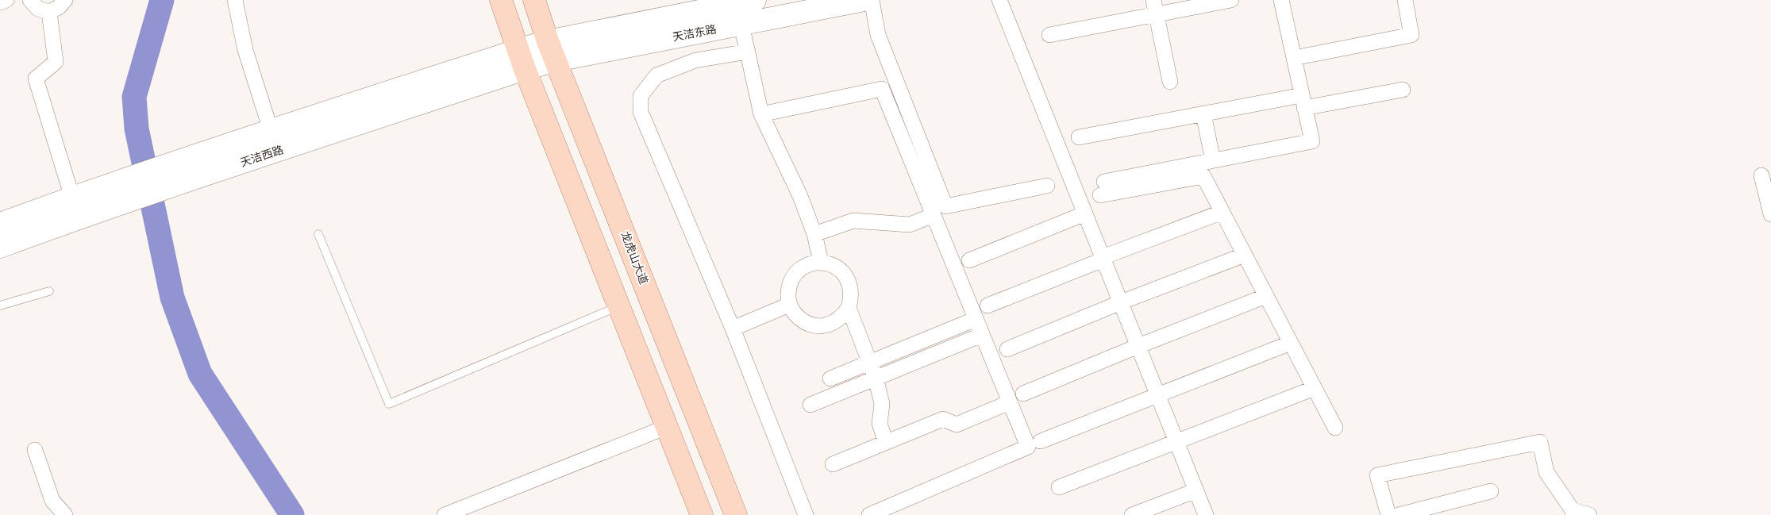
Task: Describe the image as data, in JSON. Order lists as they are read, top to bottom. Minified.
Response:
{"streets":{"main road":["天洁东路","天洁西路","龙虎山大道"]},"crossings":[["天洁东路","天洁西路"],["天洁东路","龙虎山大道"]]}
